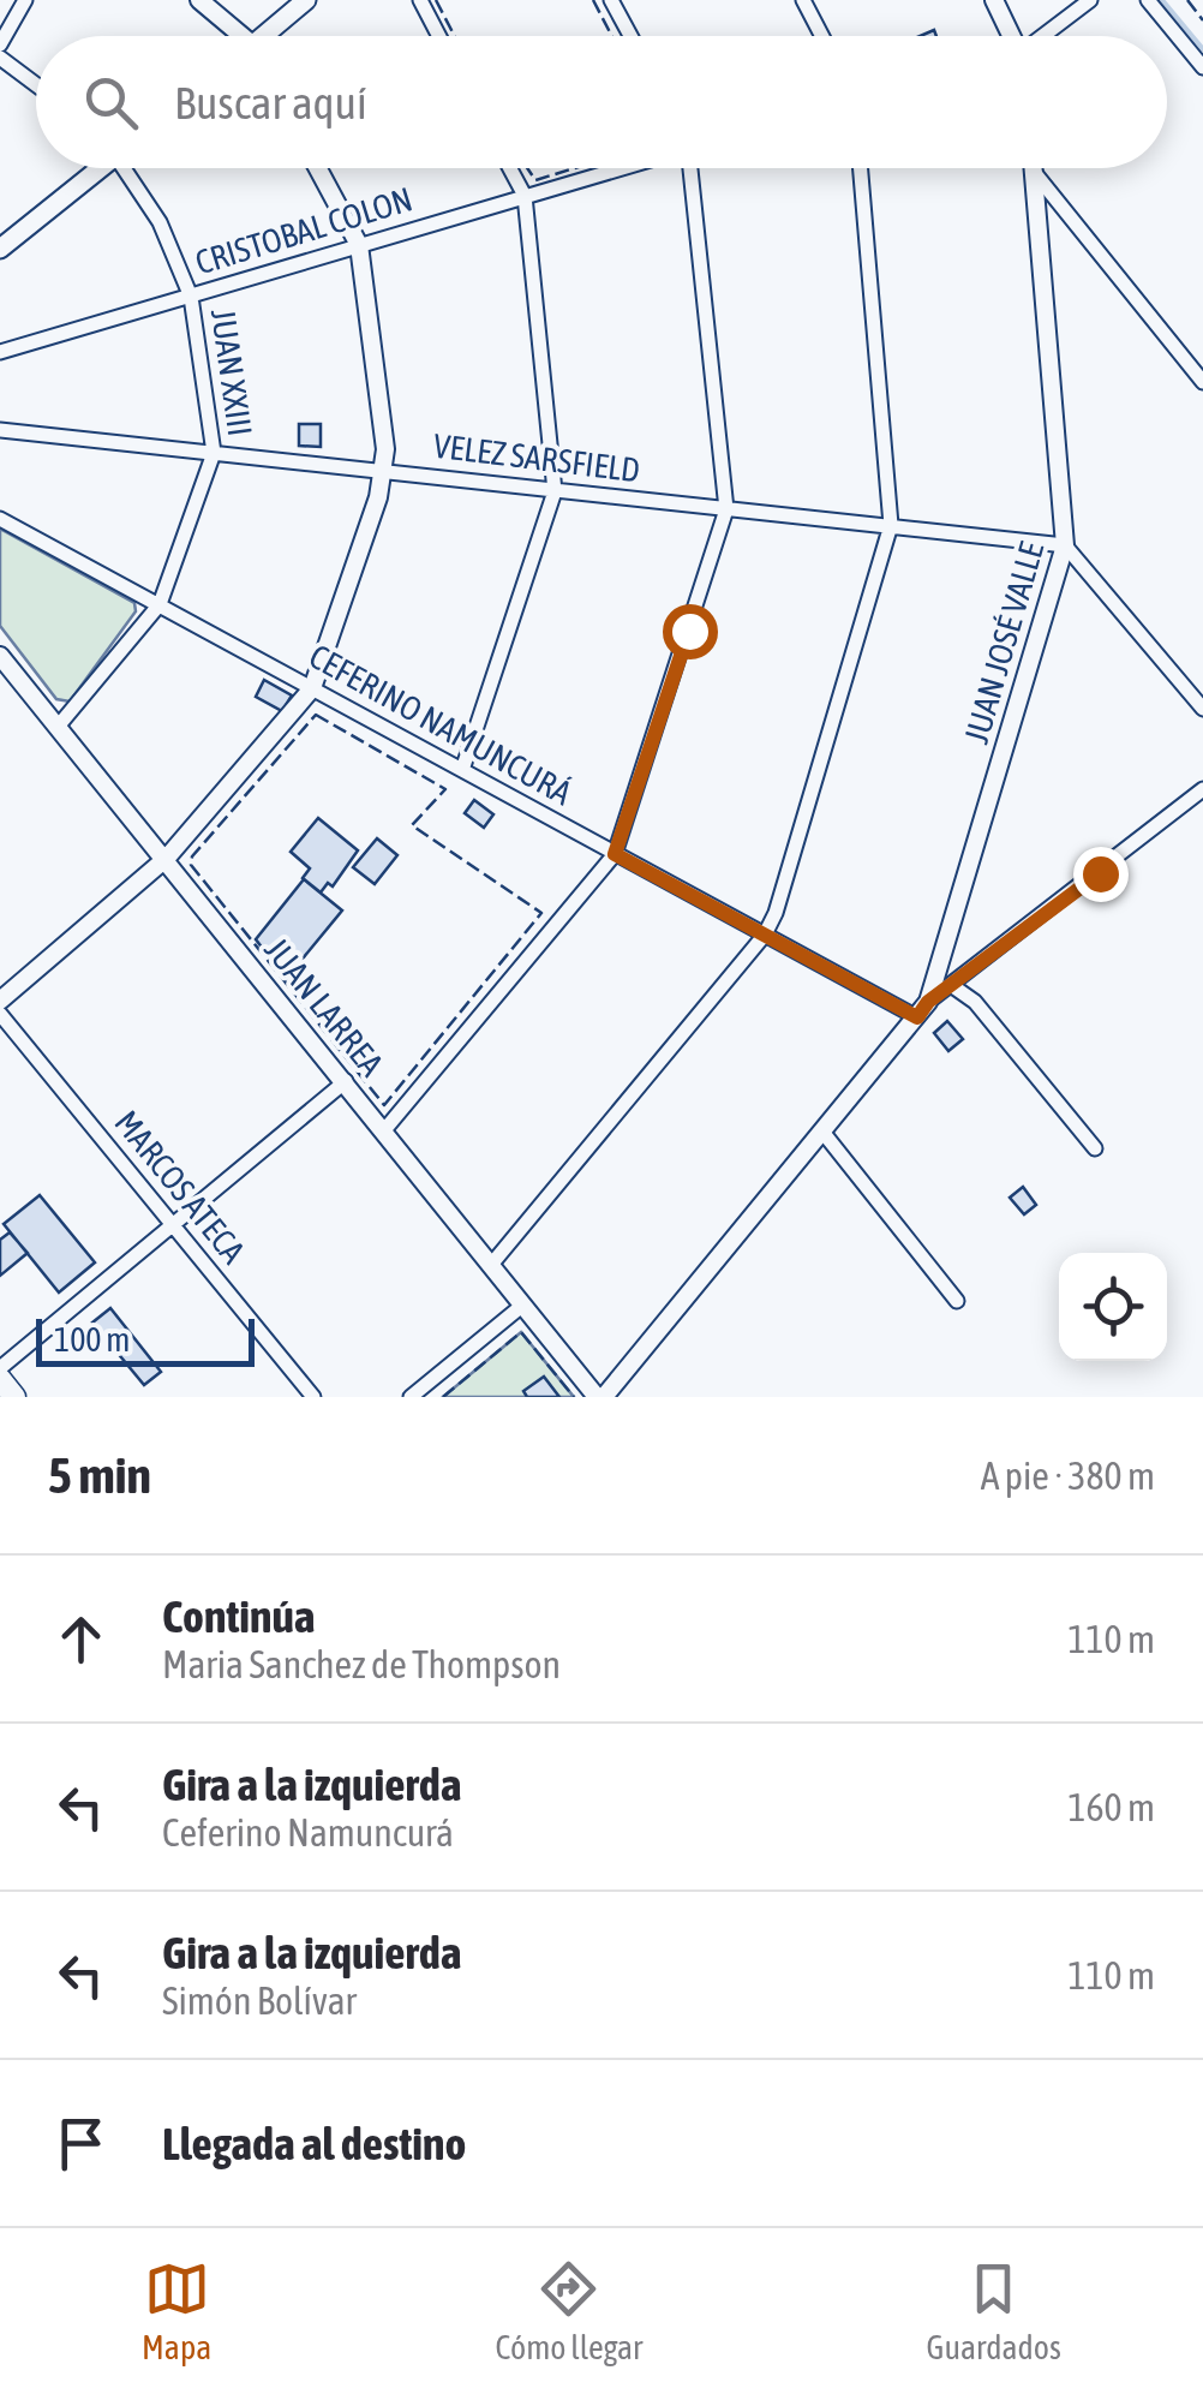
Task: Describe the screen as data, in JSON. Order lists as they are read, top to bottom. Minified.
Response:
{"streets":{"street":["CRISTOBAL COLON","JUAN XXIII","VELEZ SARSFIELD","JUAN JOSÉ VALLE","CEFERINO NAMUNCURÁ","JUAN LARREA","MARCOS ATECA"]},"crossings":[["CRISTOBAL COLON","JUAN XXIII"],["JUAN XXIII","VELEZ SARSFIELD"],["JUAN XXIII","CEFERINO NAMUNCURÁ"],["JUAN XXIII","JUAN LARREA"],["VELEZ SARSFIELD","JUAN JOSÉ VALLE"],["JUAN JOSÉ VALLE","CEFERINO NAMUNCURÁ"],["JUAN JOSÉ VALLE","JUAN LARREA"]],"scale_bar":"100 m","page":{"search":"Buscar aquí","scale":"100 m","heading":["5 min","A pie · 380 m"],"list":[["Continúa","Maria Sanchez de Thompson","110 m"],["Gira a la izquierda","Ceferino Namuncurá","160 m"],["Gira a la izquierda","Simón Bolívar","110 m"],"Llegada al destino"],"nav":["Mapa","Cómo llegar","Guardados"]}}
